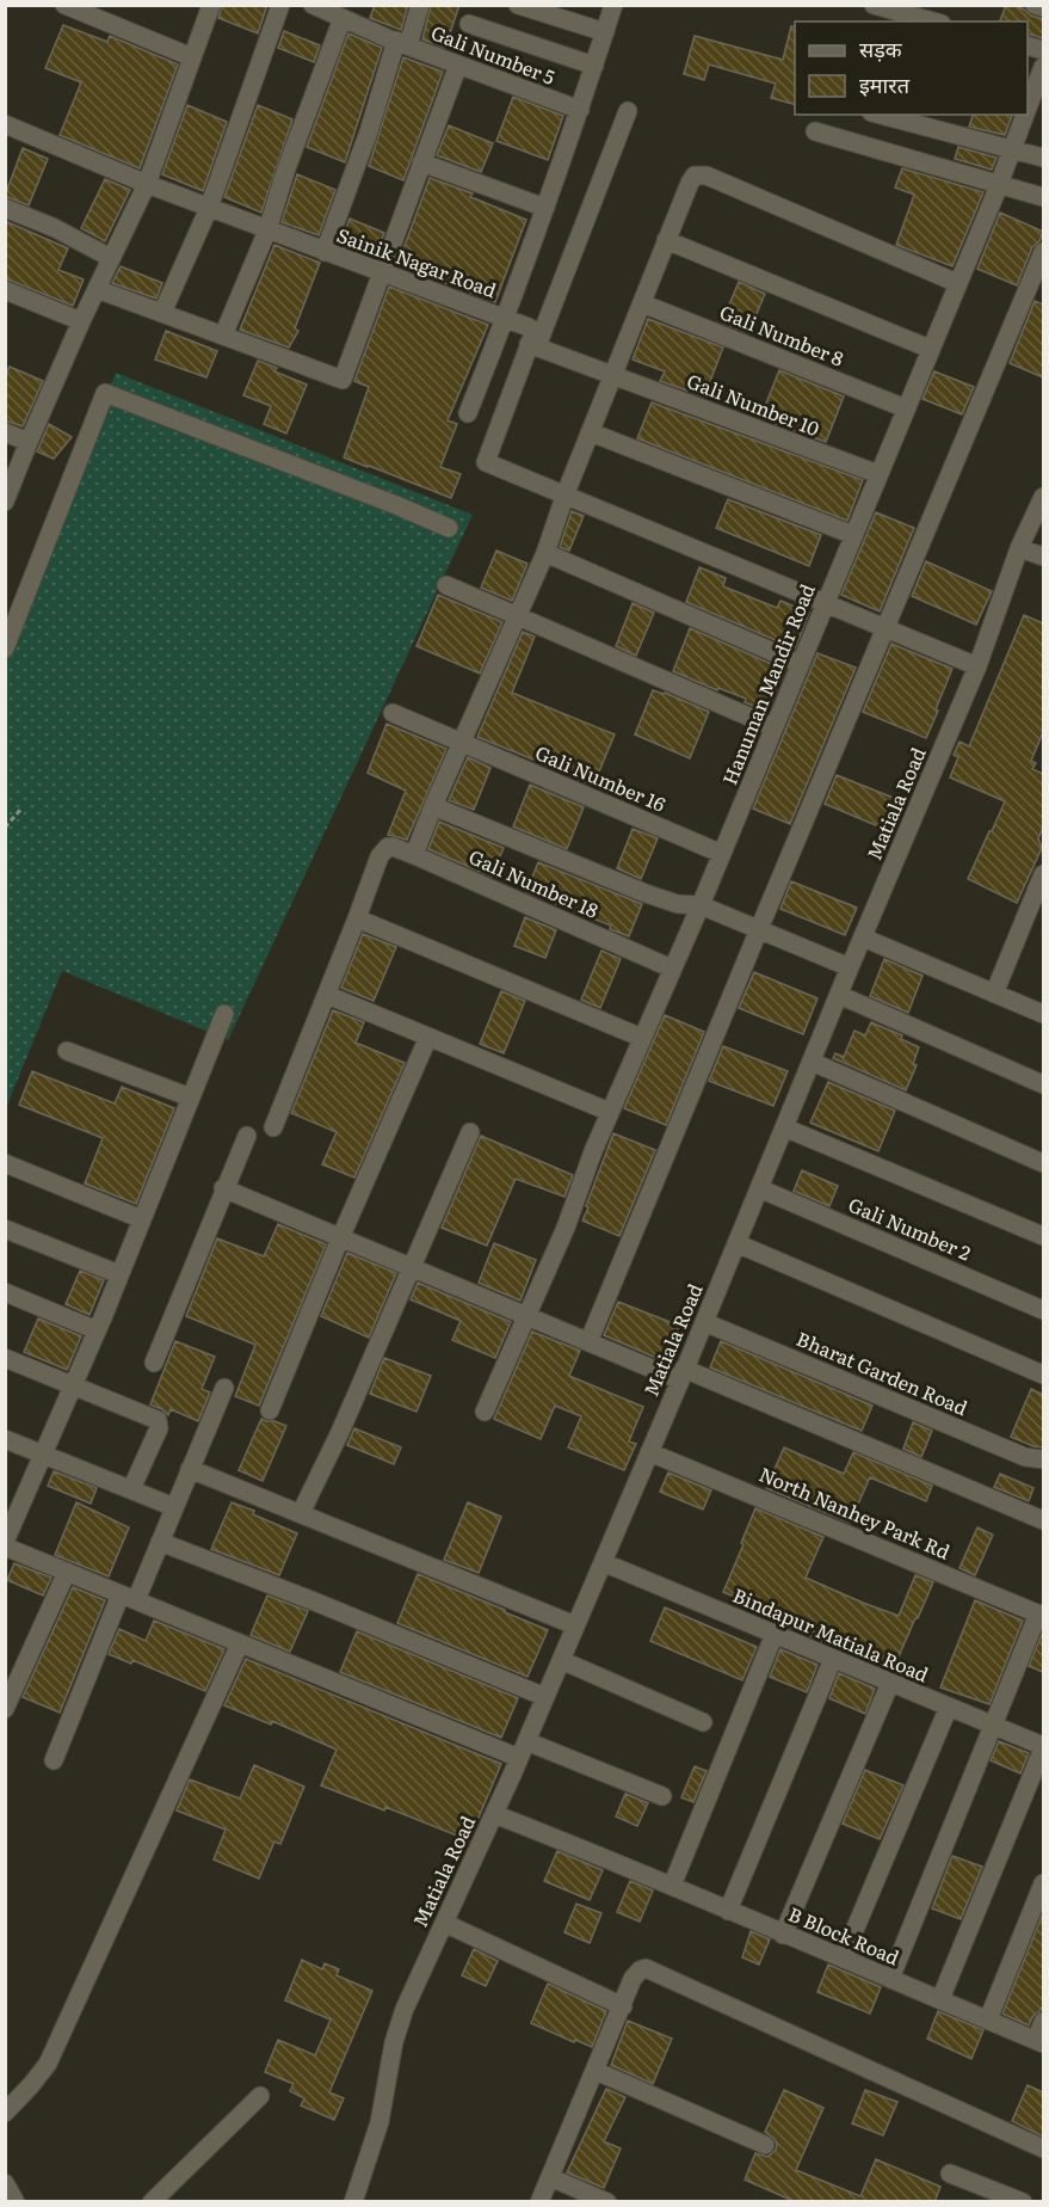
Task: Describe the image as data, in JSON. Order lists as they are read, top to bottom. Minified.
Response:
{"streets":{"street":["Gali Number 5","Sainik Nagar Road","Gali Number 8","Gali Number 10","Hanuman Mandir Road","Gali Number 16","Matiala Road","Gali Number 18","Gali Number 2","Bharat Garden Road","North Nanhey Park Rd","Bindapur Matiala Road","B Block Road"]},"crossings":[["Gali Number 5","Sainik Nagar Road"],["Gali Number 8","Hanuman Mandir Road"],["Gali Number 10","Hanuman Mandir Road"],["Hanuman Mandir Road","Gali Number 16"],["Hanuman Mandir Road","Gali Number 18"],["Matiala Road","Gali Number 2"],["Matiala Road","Bharat Garden Road"],["Matiala Road","North Nanhey Park Rd"],["Matiala Road","Bindapur Matiala Road"],["Matiala Road","B Block Road"]],"legend":["सड़क","इमारत"]}
